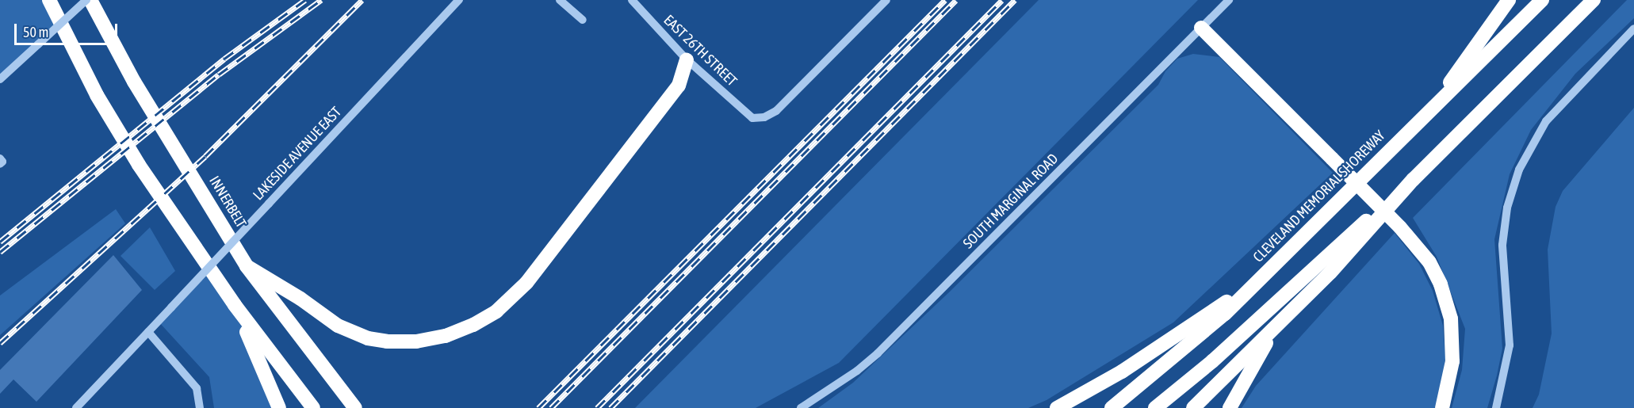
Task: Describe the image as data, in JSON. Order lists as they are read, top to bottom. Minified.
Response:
{"streets":{"highway":["CLEVELAND MEMORIAL SHOREWAY","INNERBELT"],"street":["EAST 26TH STREET","LAKESIDE AVENUE EAST","SOUTH MARGINAL ROAD"]},"scale_bar":"50 m"}
